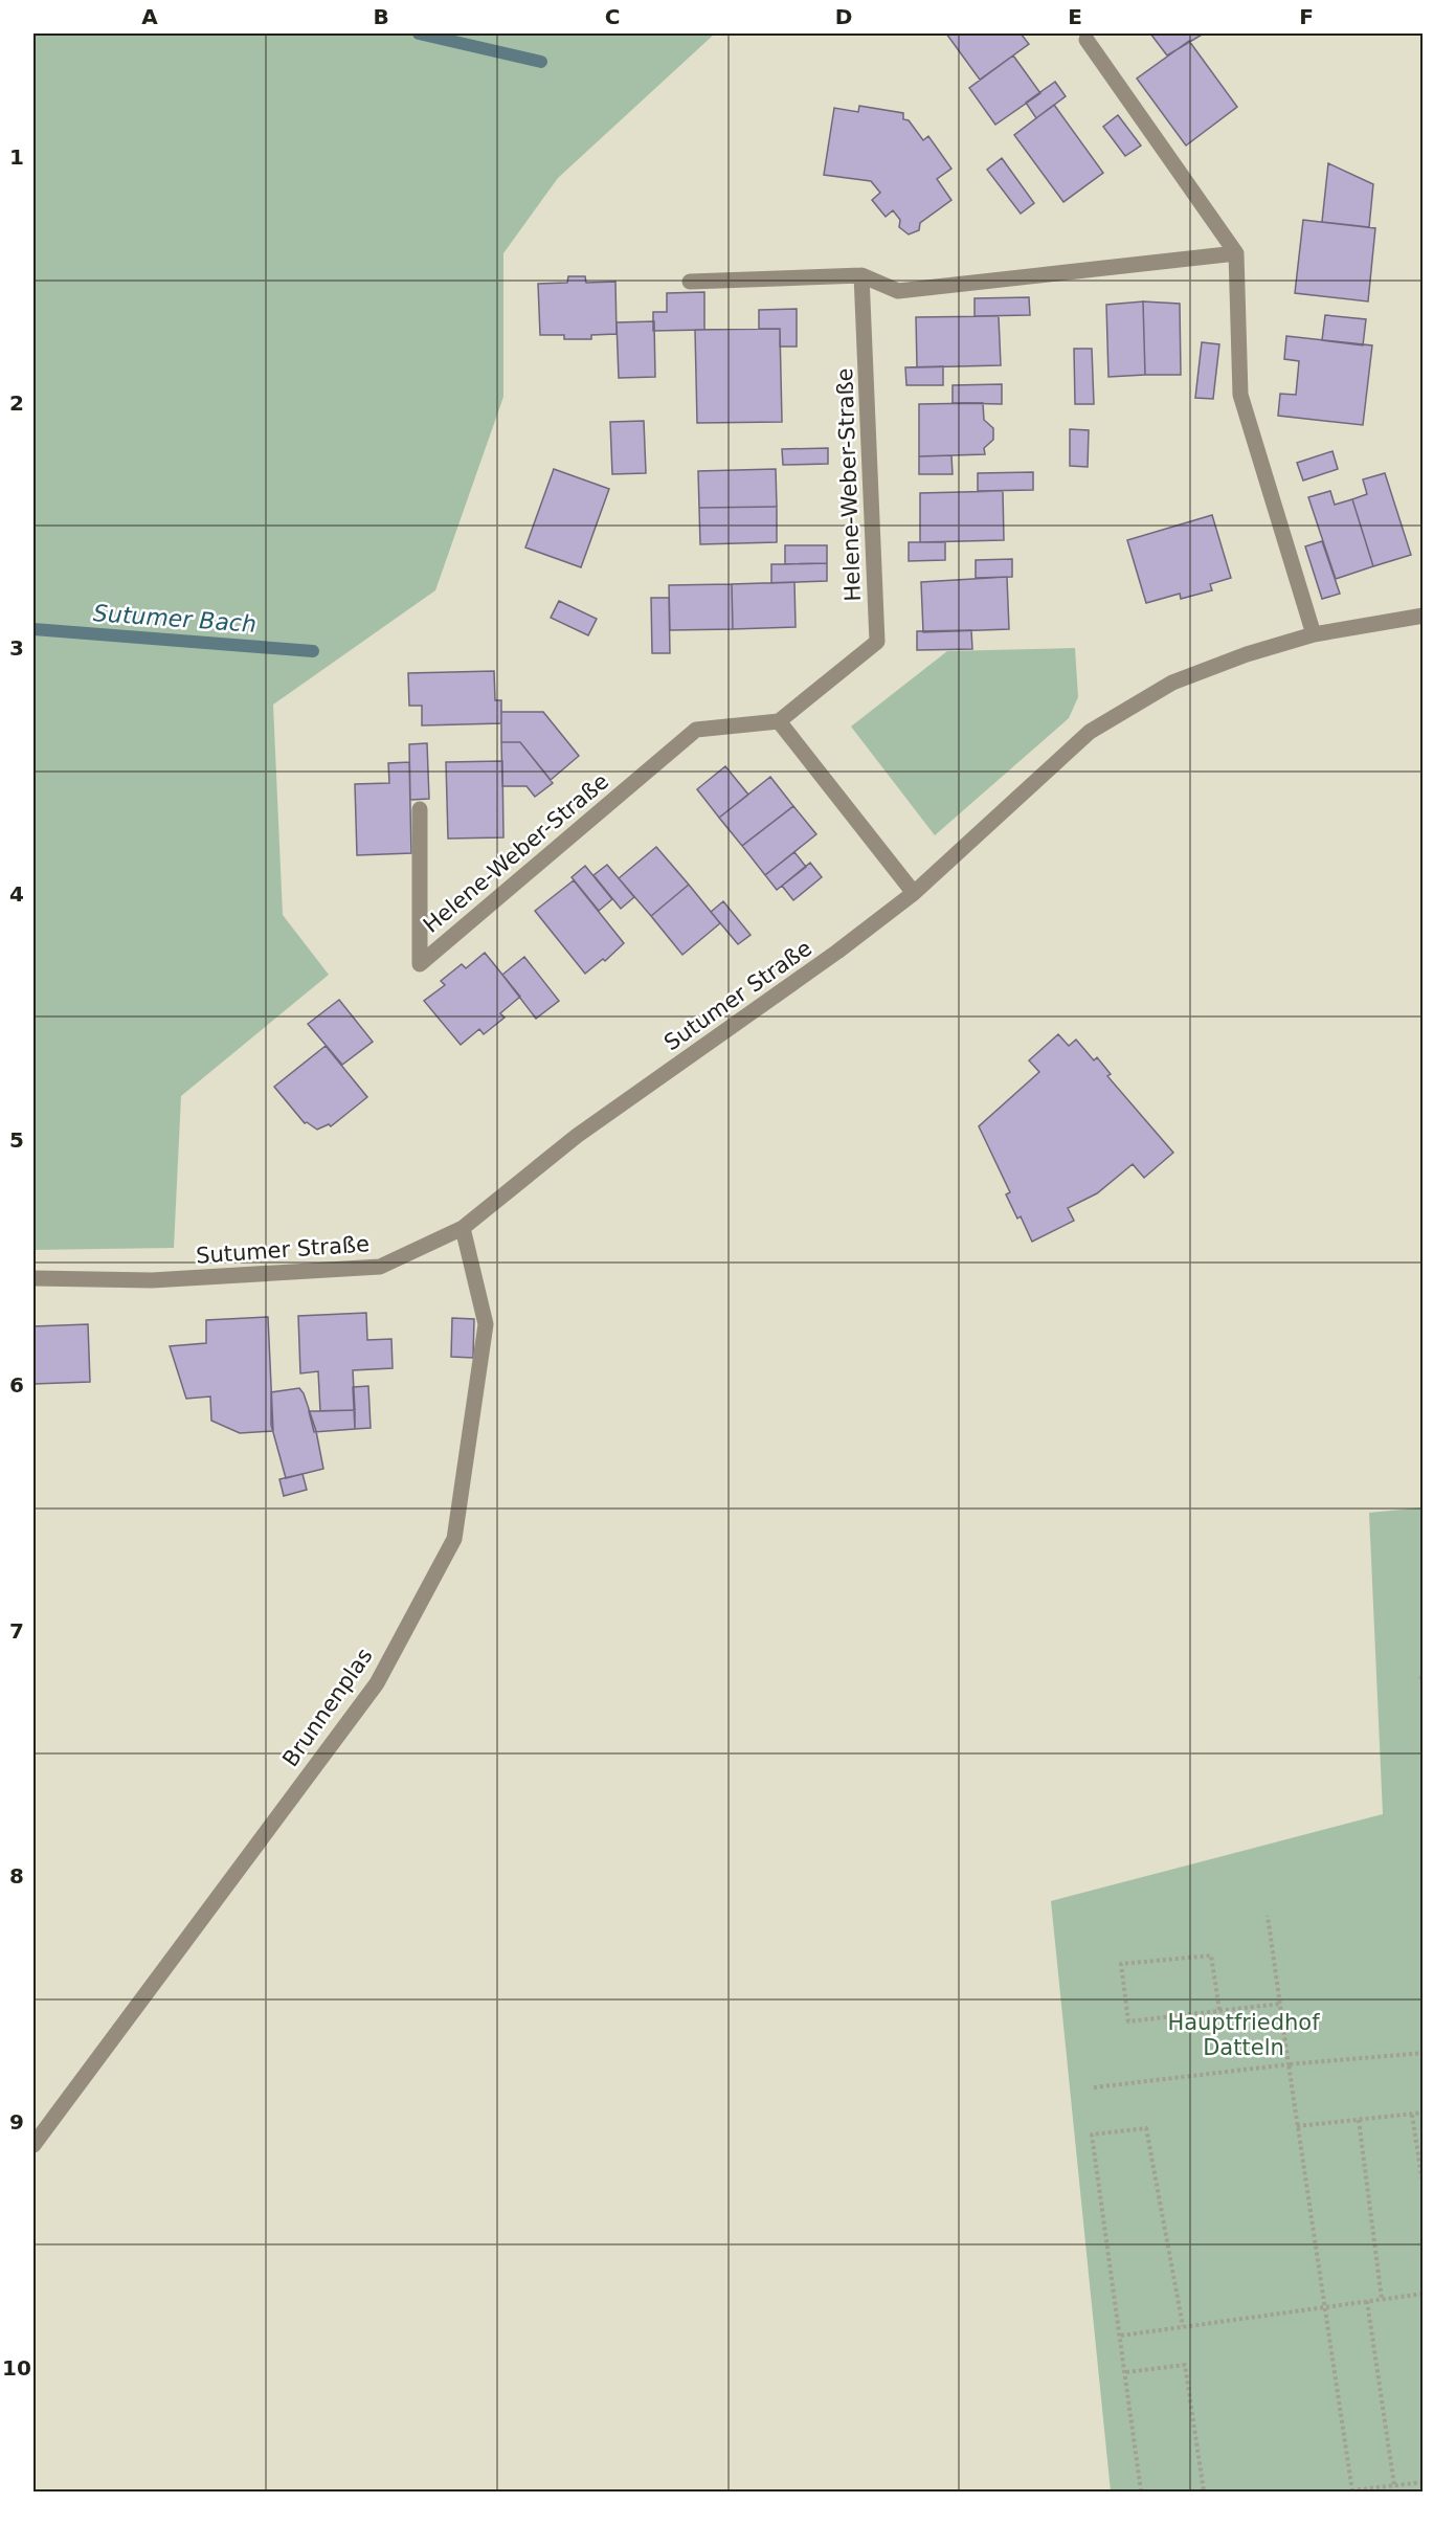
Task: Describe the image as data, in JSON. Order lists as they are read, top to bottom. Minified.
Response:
{"streets":{"street":["Helene-Weber-Straße","Sutumer Straße","Brunnenplas"]},"crossings":[["Sutumer Straße","Brunnenplas"]],"water":["Sutumer Bach"],"parks":["Hauptfriedhof Datteln"],"grid":{"columns":["A","B","C","D","E","F"],"rows":["1","2","3","4","5","6","7","8","9","10"]}}
